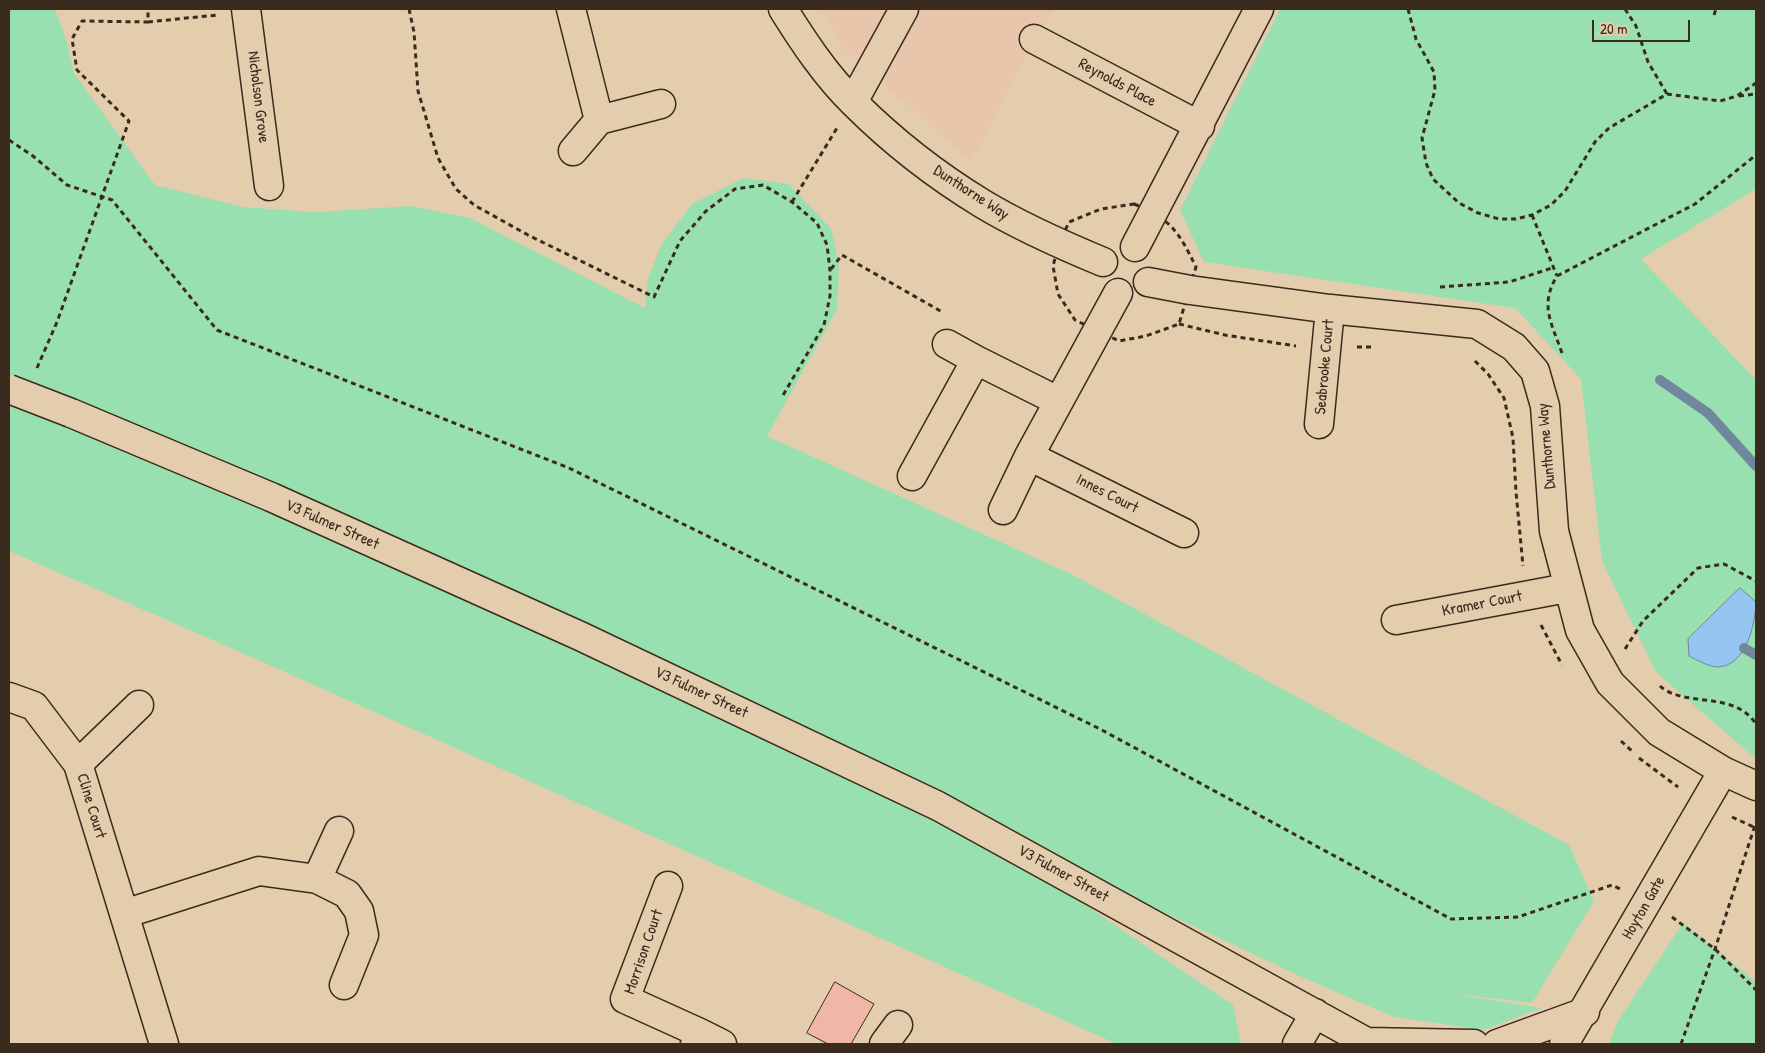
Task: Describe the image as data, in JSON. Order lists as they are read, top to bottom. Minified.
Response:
{"streets":{"street":["Reynolds Place","Nicholson Grove","Dunthorne Way","Seabrooke Court","Innes Court","V3 Fulmer Street","Kramer Court","Cline Court","Hoyton Gate","Morrison Court"]},"crossings":[["Dunthorne Way","Seabrooke Court"],["Dunthorne Way","Kramer Court"],["Dunthorne Way","Hoyton Gate"]],"scale_bar":"20 m"}
